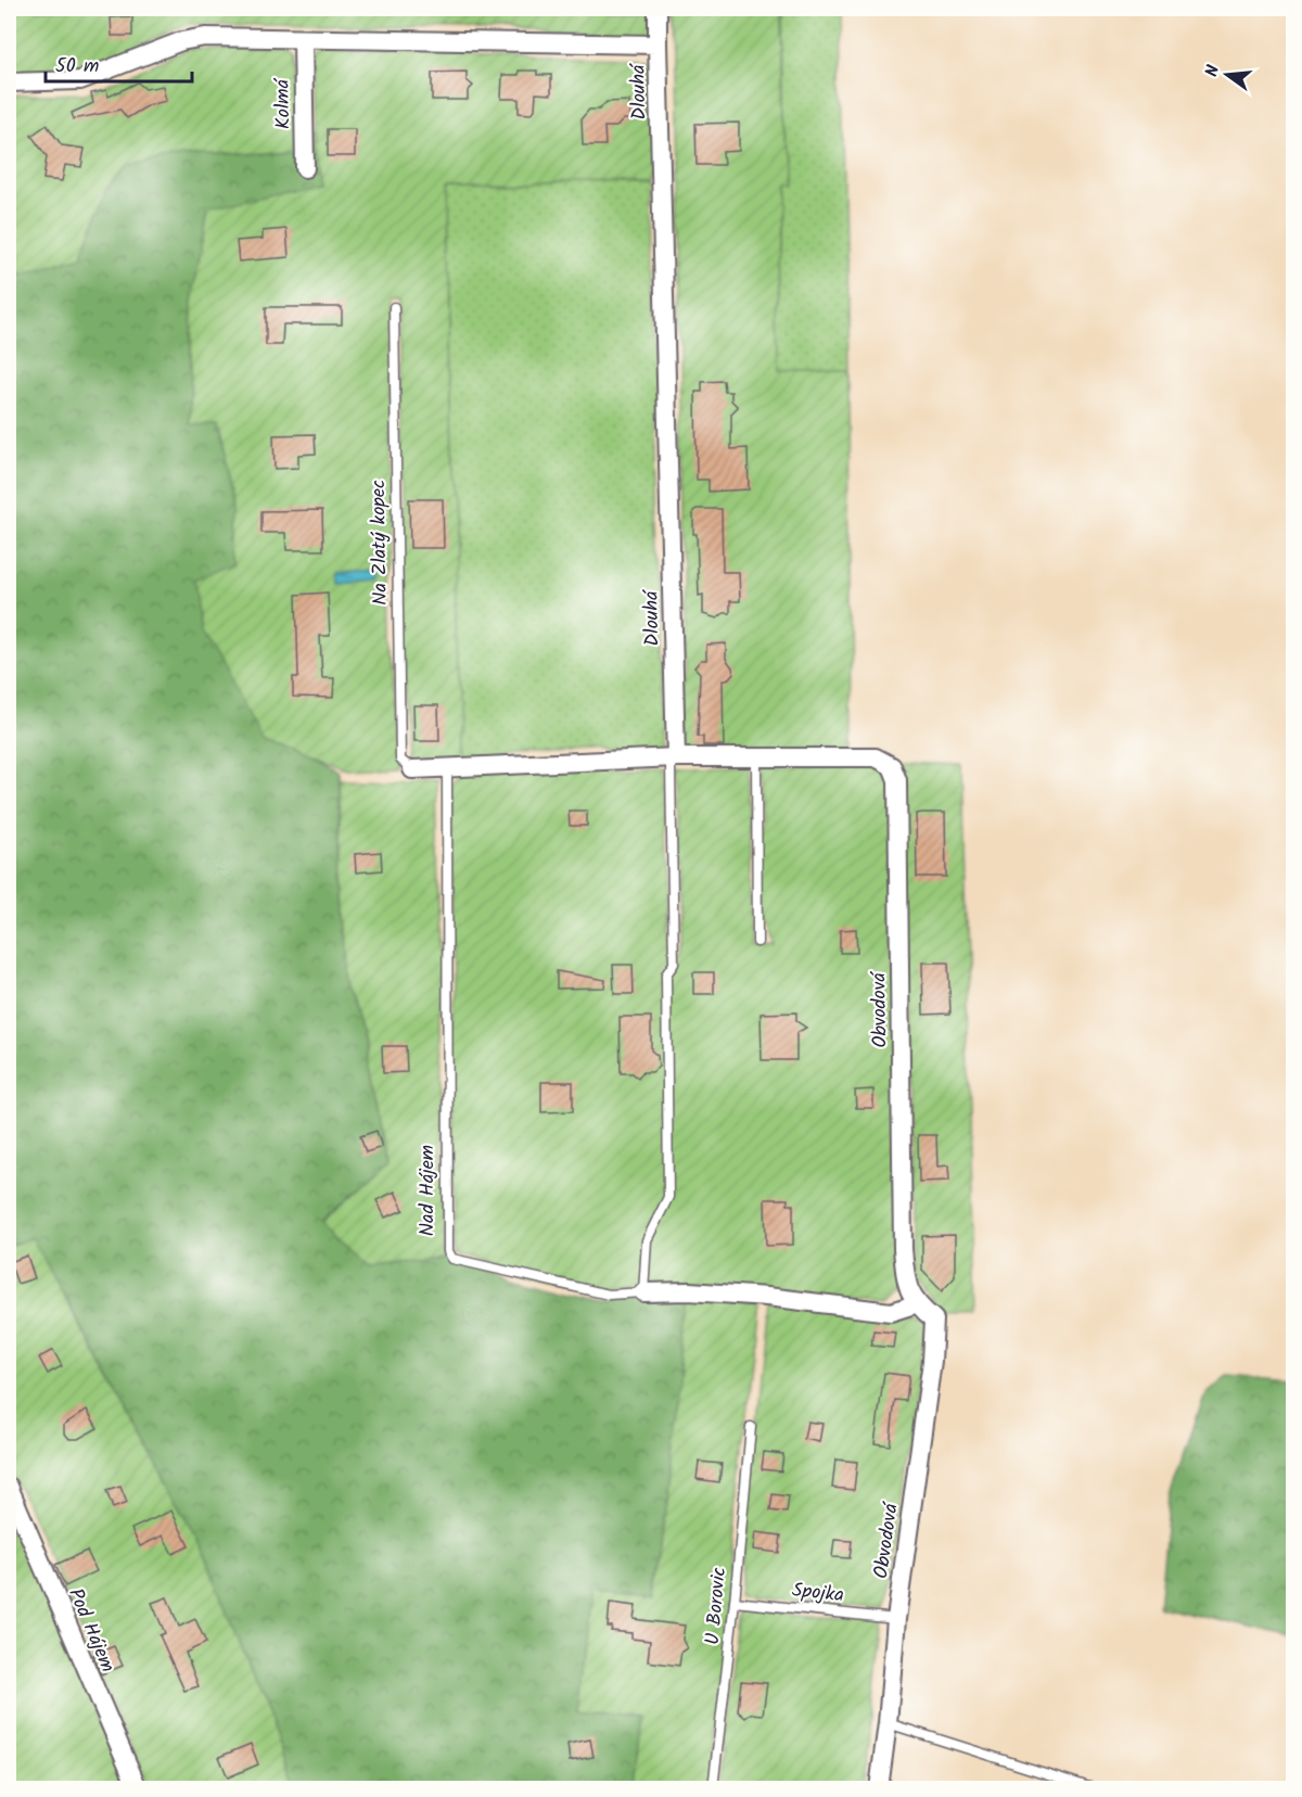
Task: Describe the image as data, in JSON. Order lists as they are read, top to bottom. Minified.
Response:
{"streets":{"street":["Dlouhá","Kolmá","Obvodová","Nad Hájem","Pod Hájem"],"lane":["Na Zlatý kopec","Spojka","U Borovic"]},"crossings":[["Dlouhá","Kolmá"],["Dlouhá","Obvodová"],["Na Zlatý kopec","Obvodová"],["Obvodová","Nad Hájem"],["Obvodová","Spojka"],["Spojka","U Borovic"]],"scale_bar":"50 m","north":"left"}
